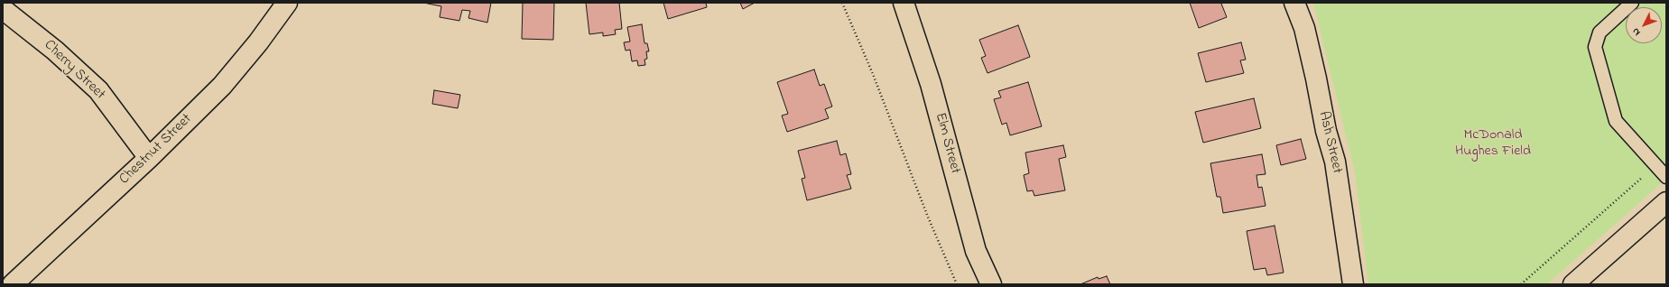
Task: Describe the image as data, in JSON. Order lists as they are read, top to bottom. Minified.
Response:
{"streets":{"street":["Cherry Street","Ash Street","Elm Street","Chestnut Street"]},"crossings":[["Cherry Street","Chestnut Street"]],"parks":["McDonald Hughes Field"],"north":"bottom left"}
